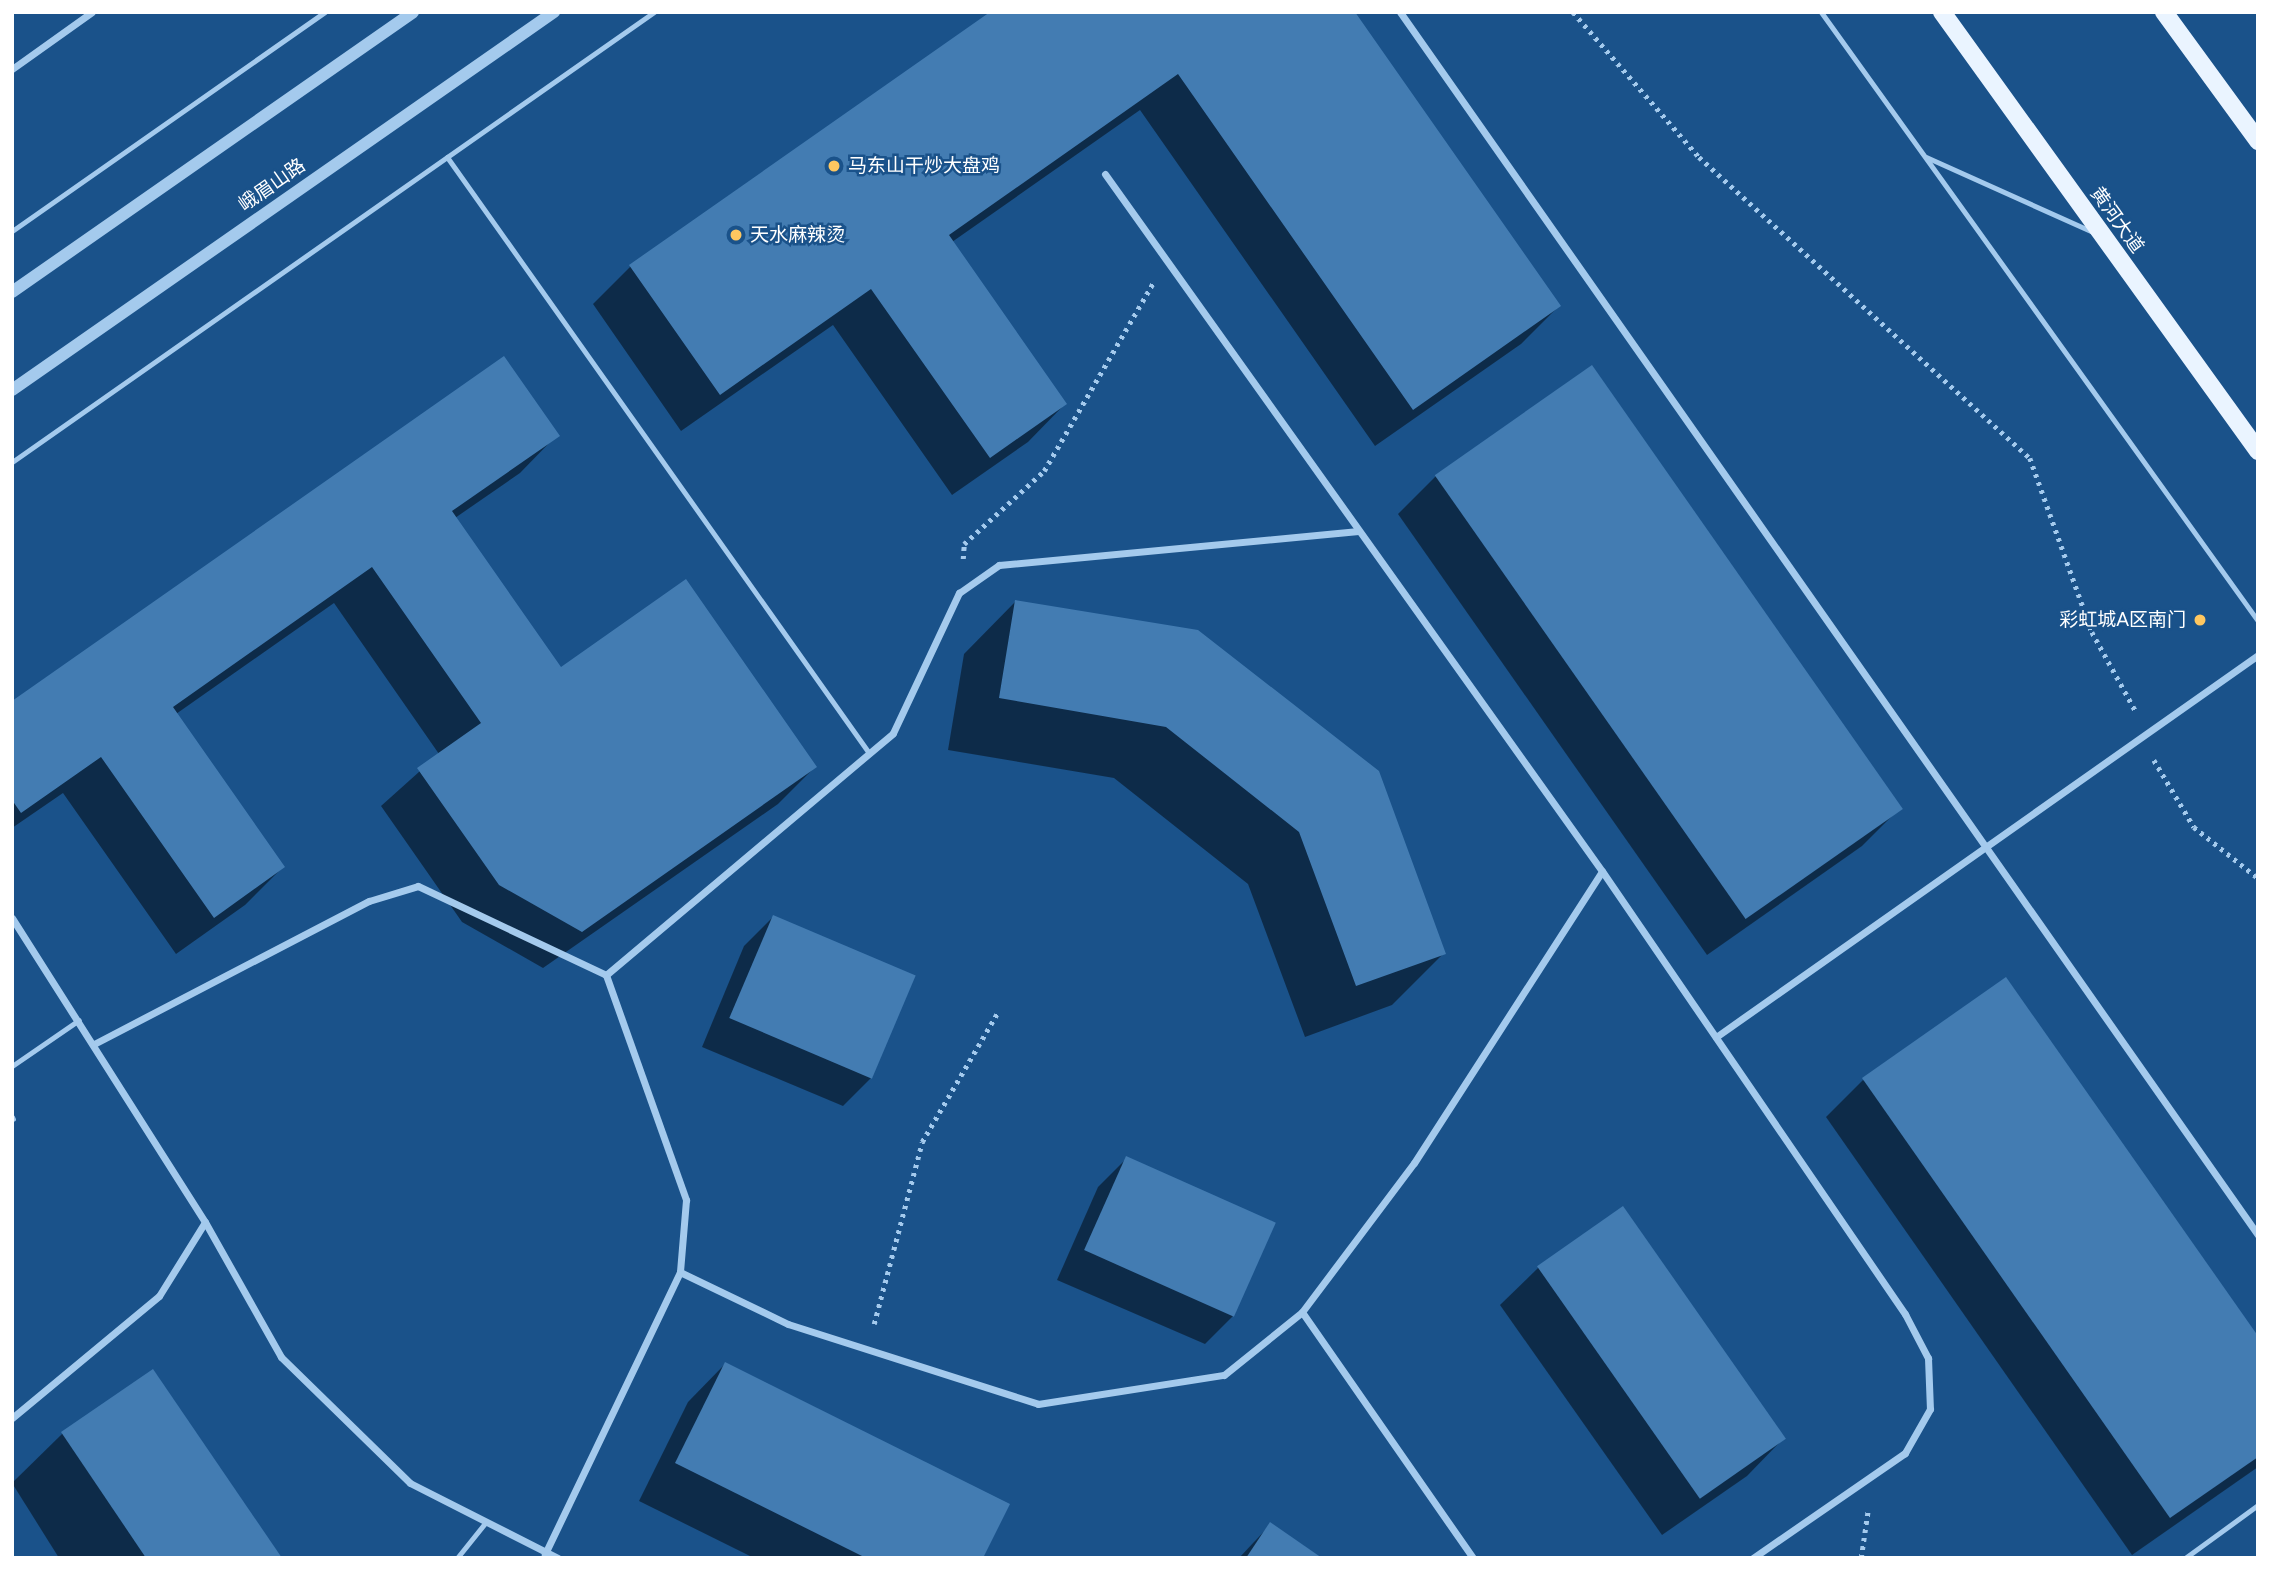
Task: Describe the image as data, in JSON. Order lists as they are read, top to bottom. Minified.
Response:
{"streets":{"main road":["黄河大道"],"street":["峨眉山路"]},"places":["马东山干炒大盘鸡","天水麻辣烫","彩虹城A区南门"]}
